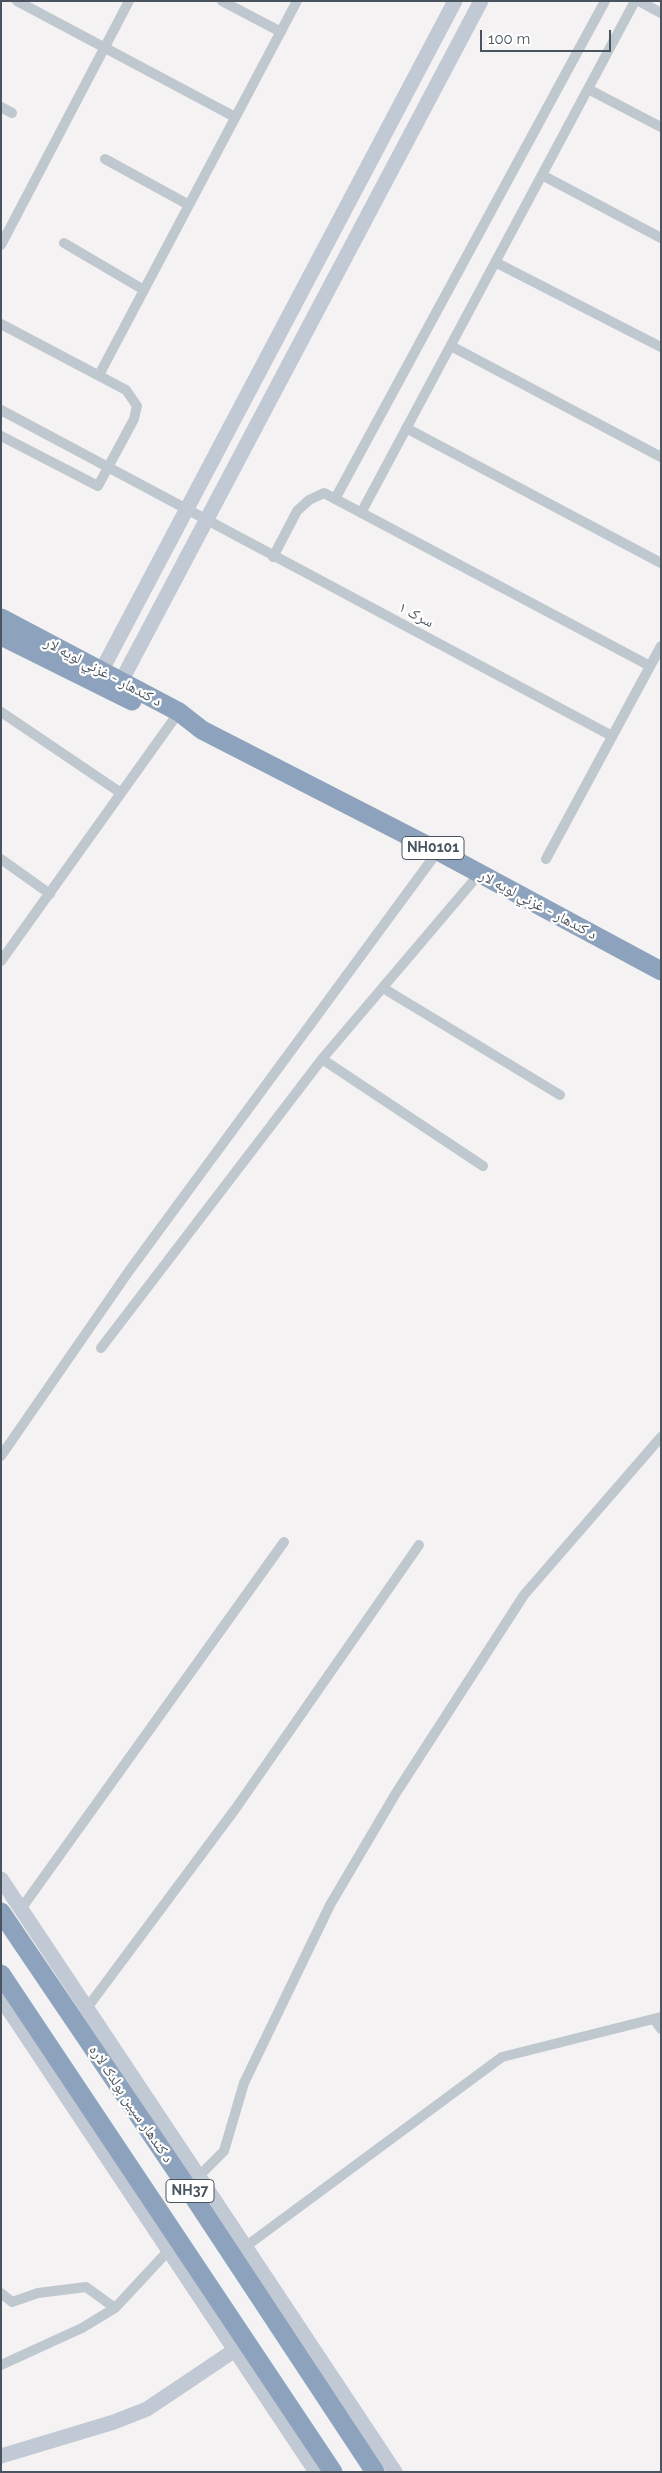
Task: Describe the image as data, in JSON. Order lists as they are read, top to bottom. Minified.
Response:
{"streets":{"highway":["د کندهار - غزني لويه لار","NH0101","د کندهار سپین بولدک لاره","NH37"],"street":["سرک ۱"]},"scale_bar":"100 m"}
